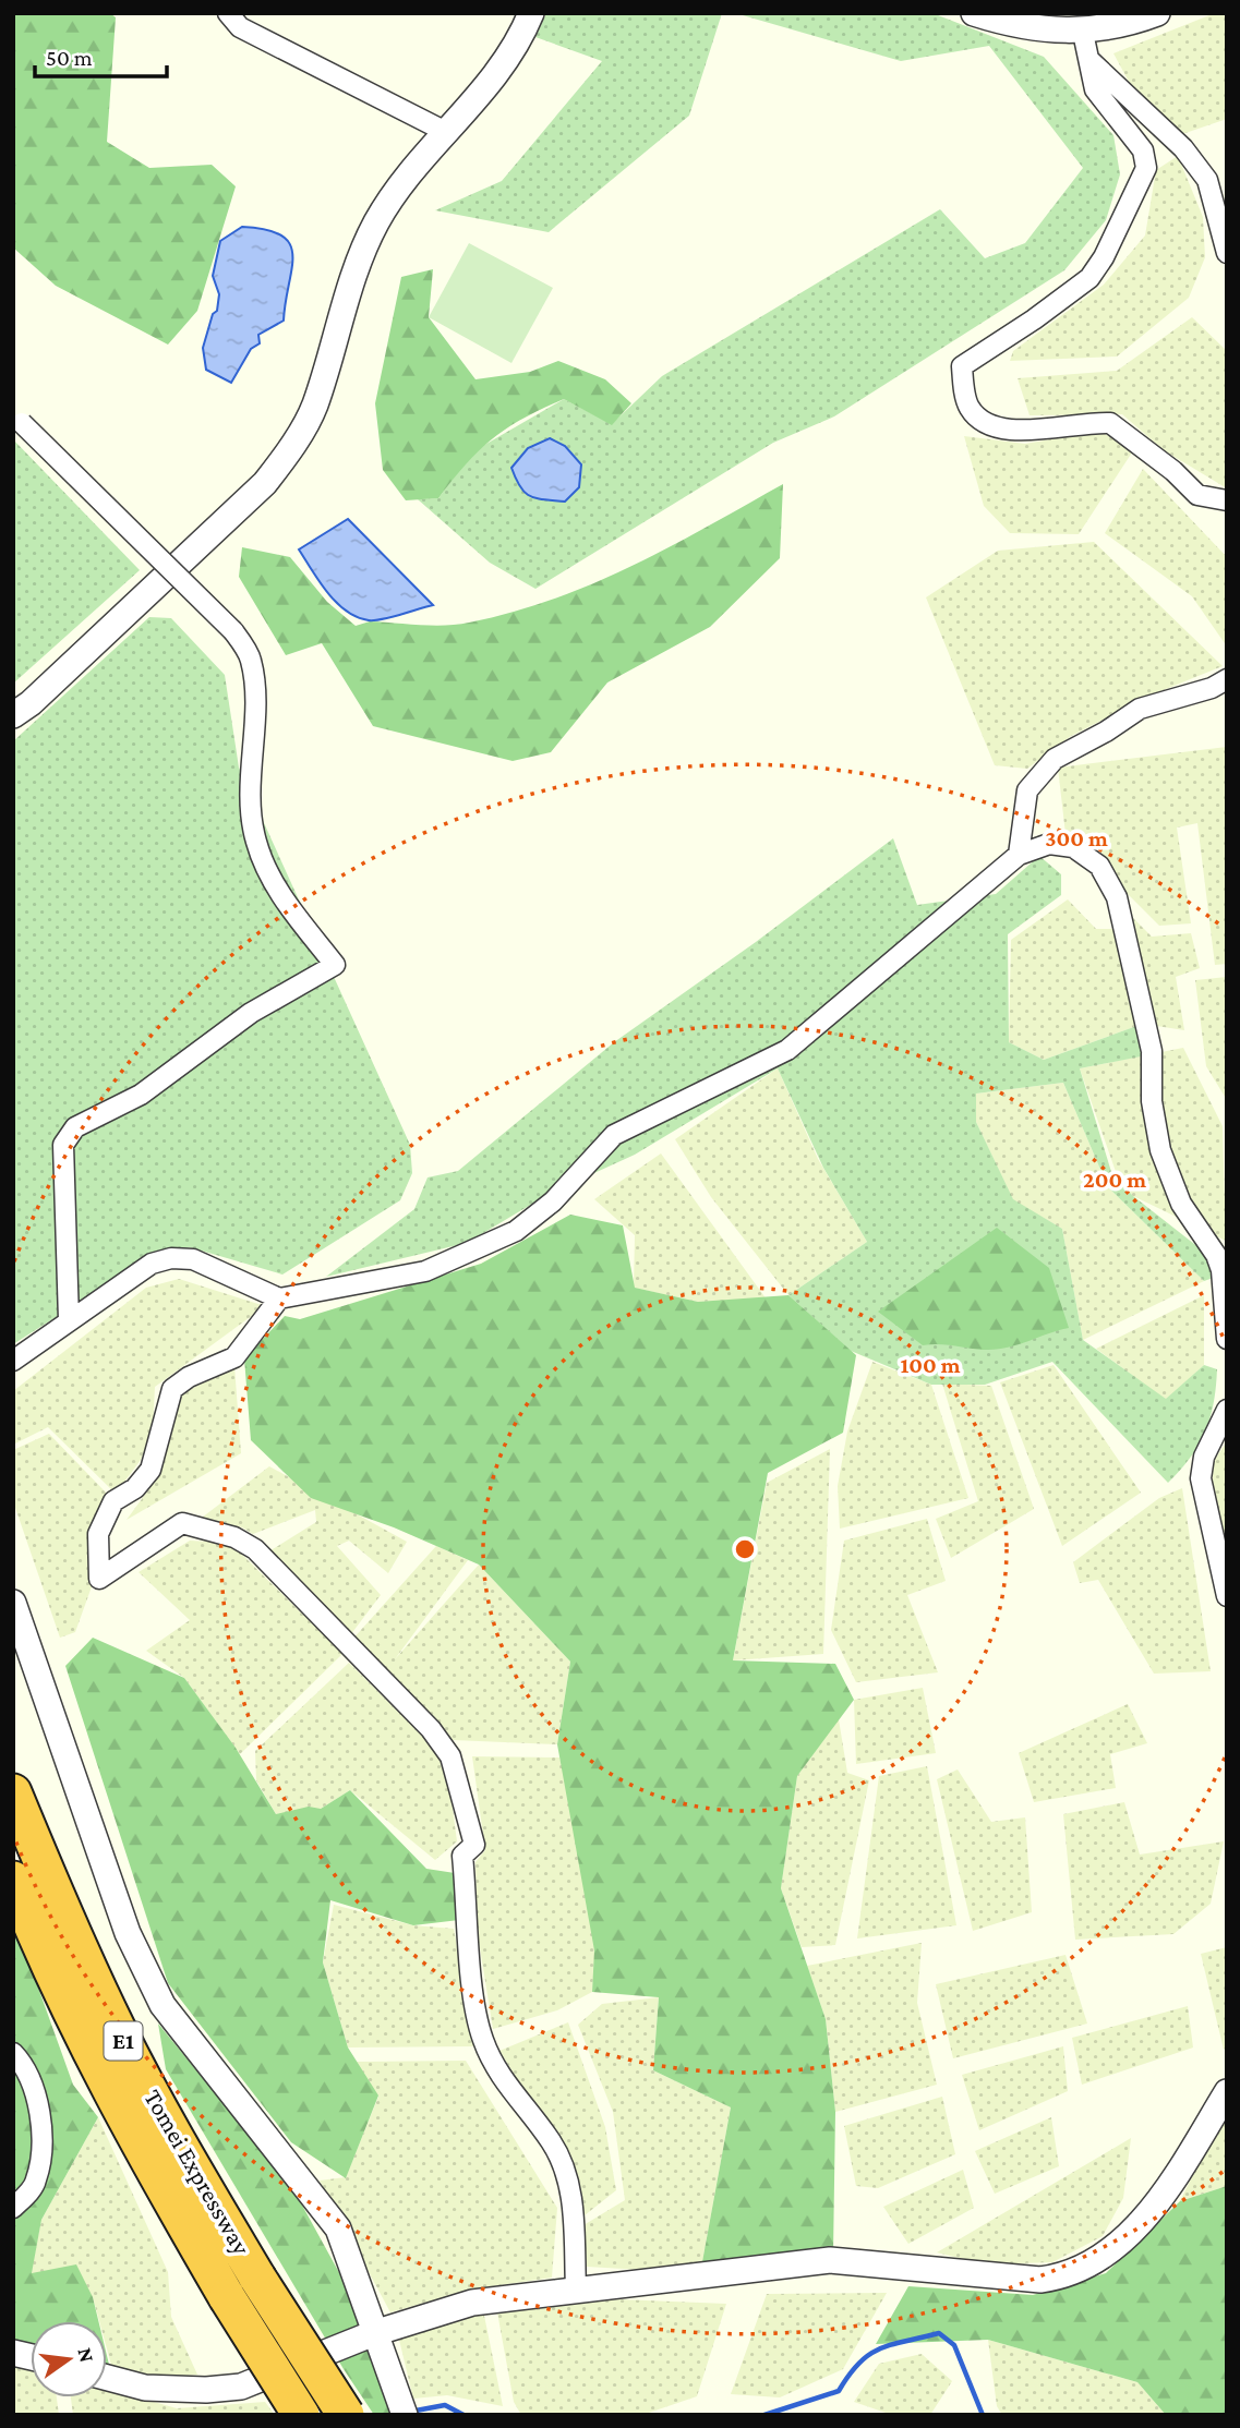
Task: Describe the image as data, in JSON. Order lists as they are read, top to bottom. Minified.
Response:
{"streets":{"highway":["E1","Tomei Expressway"]},"scale_bar":"50 m","north":"right","rings":["300 m","200 m","100 m"]}
